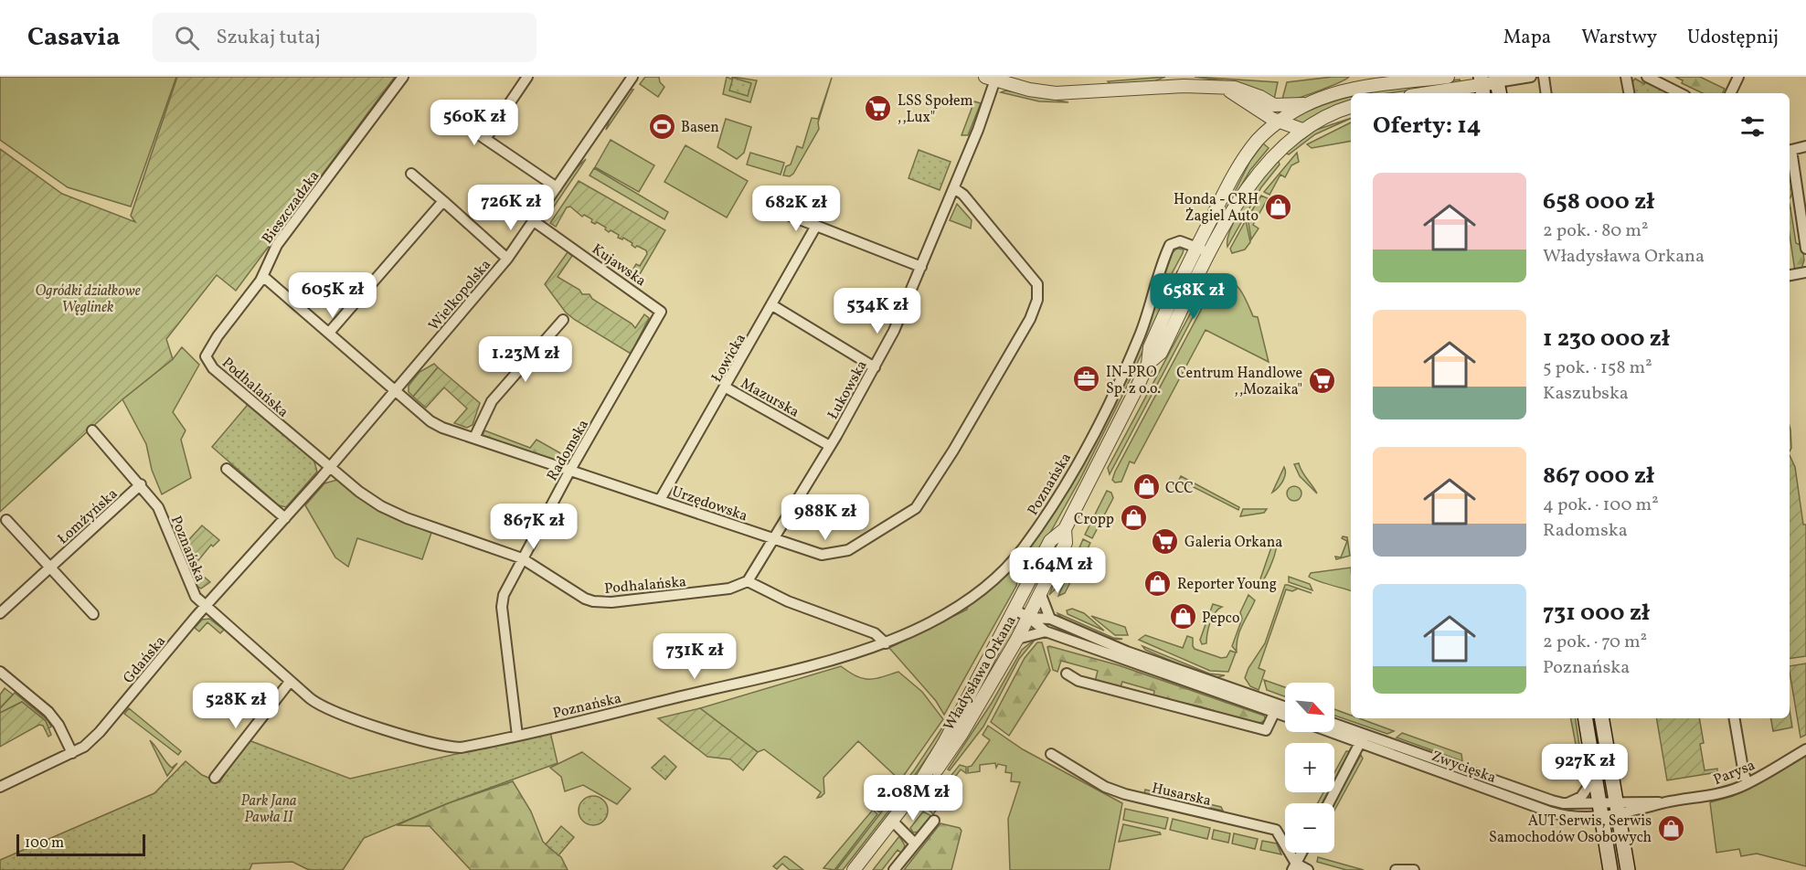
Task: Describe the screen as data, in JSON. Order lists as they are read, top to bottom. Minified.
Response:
{"streets":{"street":["Bieszczadzka","Kujawska","Wielkopolska","Łowicka","Podhalańska","Łukowska","Mazurska","Radomska","Poznańska","Urzędowska","Łomżyńska","Gdańska","Władysława Orkana","Zwycięska","Parysa","Husarska"]},"crossings":[["Bieszczadzka","Podhalańska"],["Bieszczadzka","Urzędowska"],["Kujawska","Wielkopolska"],["Kujawska","Radomska"],["Wielkopolska","Urzędowska"],["Wielkopolska","Gdańska"],["Łowicka","Mazurska"],["Łowicka","Urzędowska"],["Podhalańska","Łukowska"],["Podhalańska","Radomska"],["Podhalańska","Gdańska"],["Łukowska","Mazurska"],["Łukowska","Urzędowska"],["Radomska","Poznańska"],["Radomska","Urzędowska"],["Poznańska","Łomżyńska"],["Poznańska","Gdańska"],["Poznańska","Władysława Orkana"],["Urzędowska","Gdańska"],["Zwycięska","Parysa"]],"parks":["Ogródki działkowe Węglinek","Park Jana Pawła II"],"places":{"supermarket":["LSS Społem ,,Lux\"","Centrum Handlowe ,,Mozaika\"","Galeria Orkana"],"sports":["Basen"],"shop":["Honda - CRH Żagiel Auto","CCC","Cropp","Reporter Young","Pepco","AUT Serwis, Serwis Samochodów Osobowych"],"office":["IN-PRO Sp. z o.o."]},"scale_bar":"100 m","north":"bottom right","page":{"header":"Casavia","search":"Szukaj tutaj","nav":["Mapa","Warstwy","Udostępnij"],"heading":"Oferty: 14","price":["560K zł","726K zł","682K zł","605K zł","658K zł","534K zł","1.23M zł","988K zł","867K zł","1.64M zł","731K zł","528K zł","927K zł","2.08M zł"],"list":[{"name":"658 000 zł","note":"2 pok. · 80 m² · Władysława Orkana"},{"name":"1 230 000 zł","note":"5 pok. · 158 m² · Kaszubska"},{"name":"867 000 zł","note":"4 pok. · 100 m² · Radomska"},{"name":"731 000 zł","note":"2 pok. · 70 m² · Poznańska"}],"map_buttons":["+","−"],"scale":"100 m"}}
